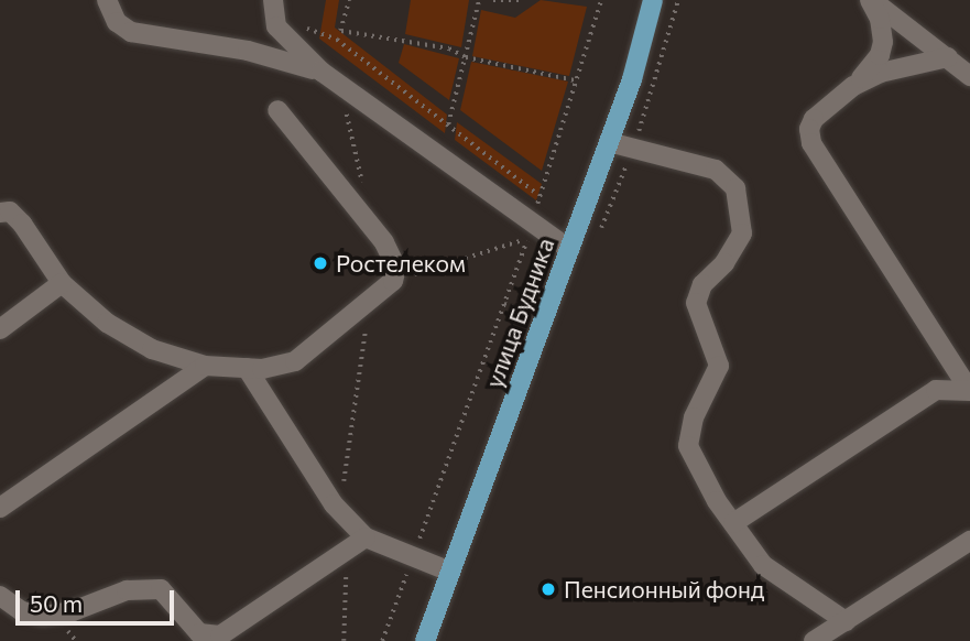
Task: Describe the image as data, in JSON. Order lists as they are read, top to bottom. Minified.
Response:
{"streets":{"main road":["улица Будника"]},"places":["Ростелеком","Пенсионный фонд"],"scale_bar":"50 m"}
